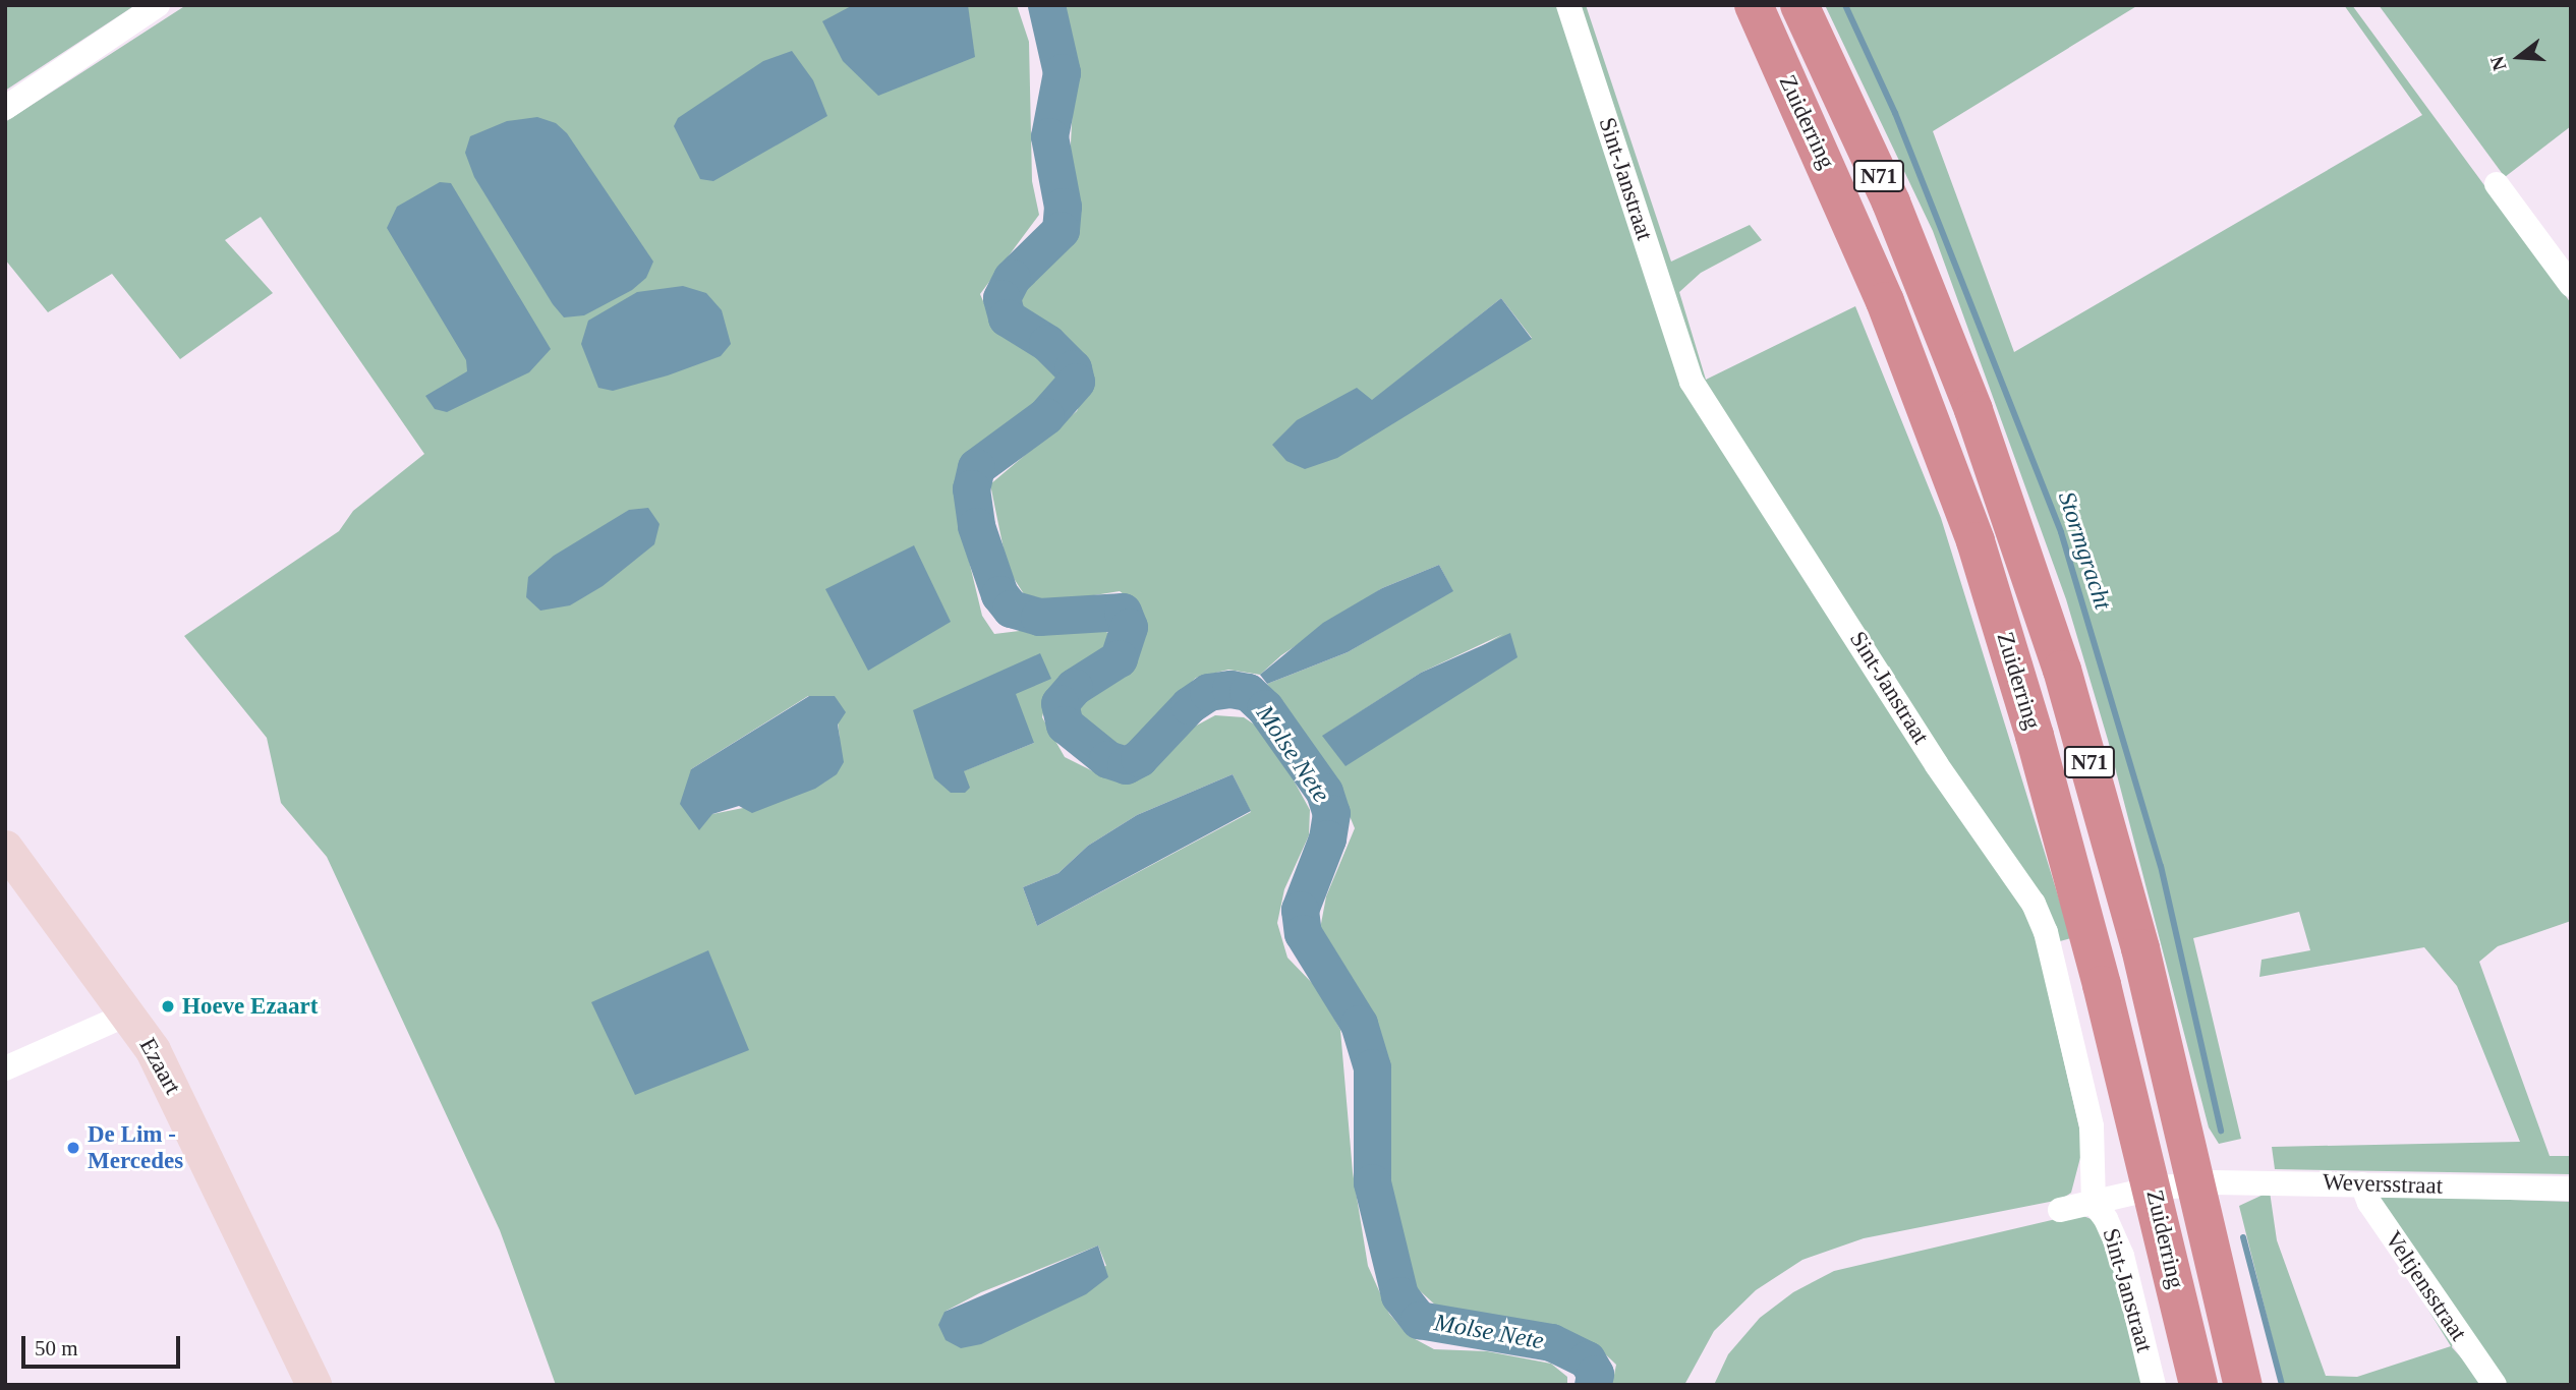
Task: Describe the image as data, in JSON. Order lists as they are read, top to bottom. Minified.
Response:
{"streets":{"highway":["Zuiderring","N71"],"main road":["Ezaart"],"street":["Sint-Janstraat","Weversstraat","Veltjensstraat"]},"crossings":[["Zuiderring","Weversstraat"],["Sint-Janstraat","Weversstraat"],["Weversstraat","Veltjensstraat"]],"water":["Stormgracht","Molse Nete"],"places":["Hoeve Ezaart","De Lim - Mercedes"],"scale_bar":"50 m","north":"left"}
